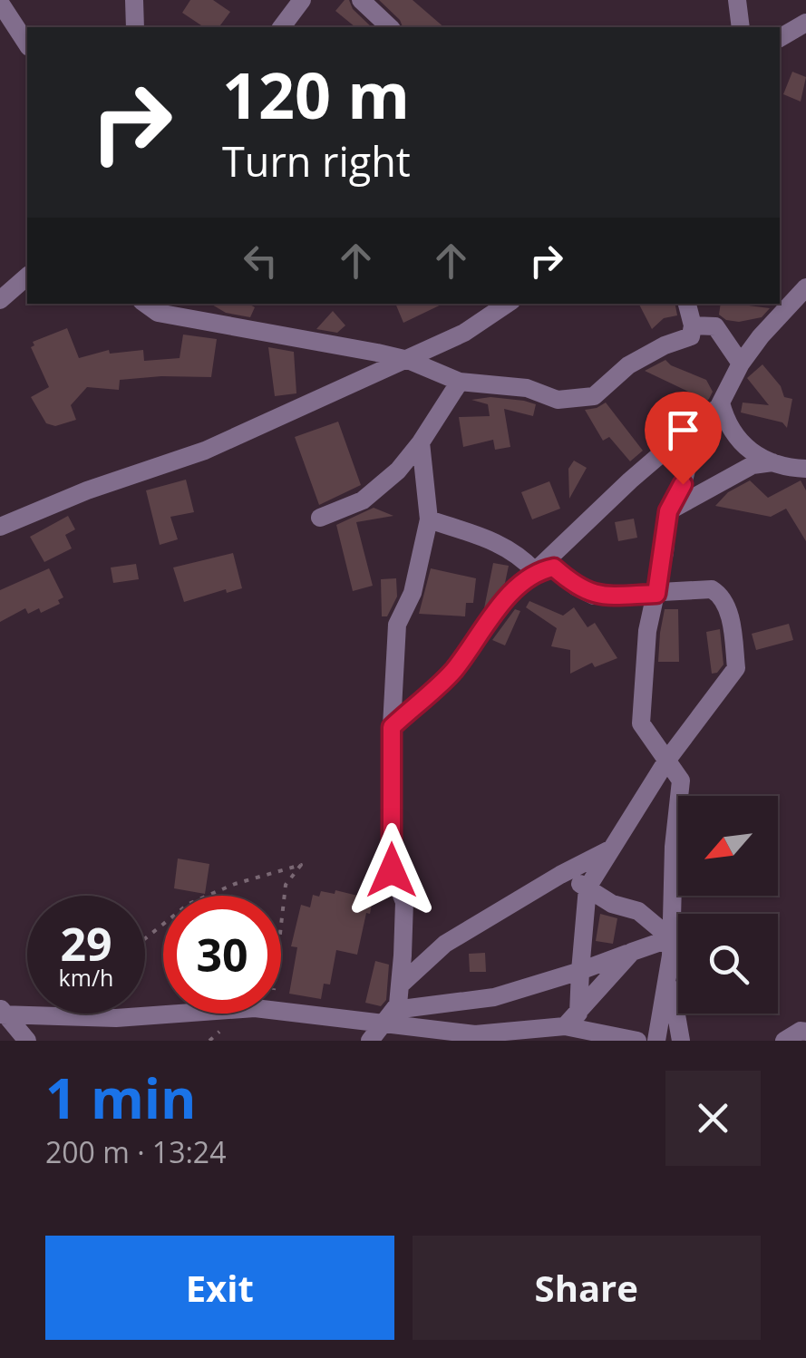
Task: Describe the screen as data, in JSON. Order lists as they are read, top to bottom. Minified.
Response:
{"north":"bottom left","page":{"turn":["120 m","Turn right"],"speed":"29 km/h","limit":"30","heading":["1 min","200 m · 13:24"],"buttons":["Exit","Share"]}}
